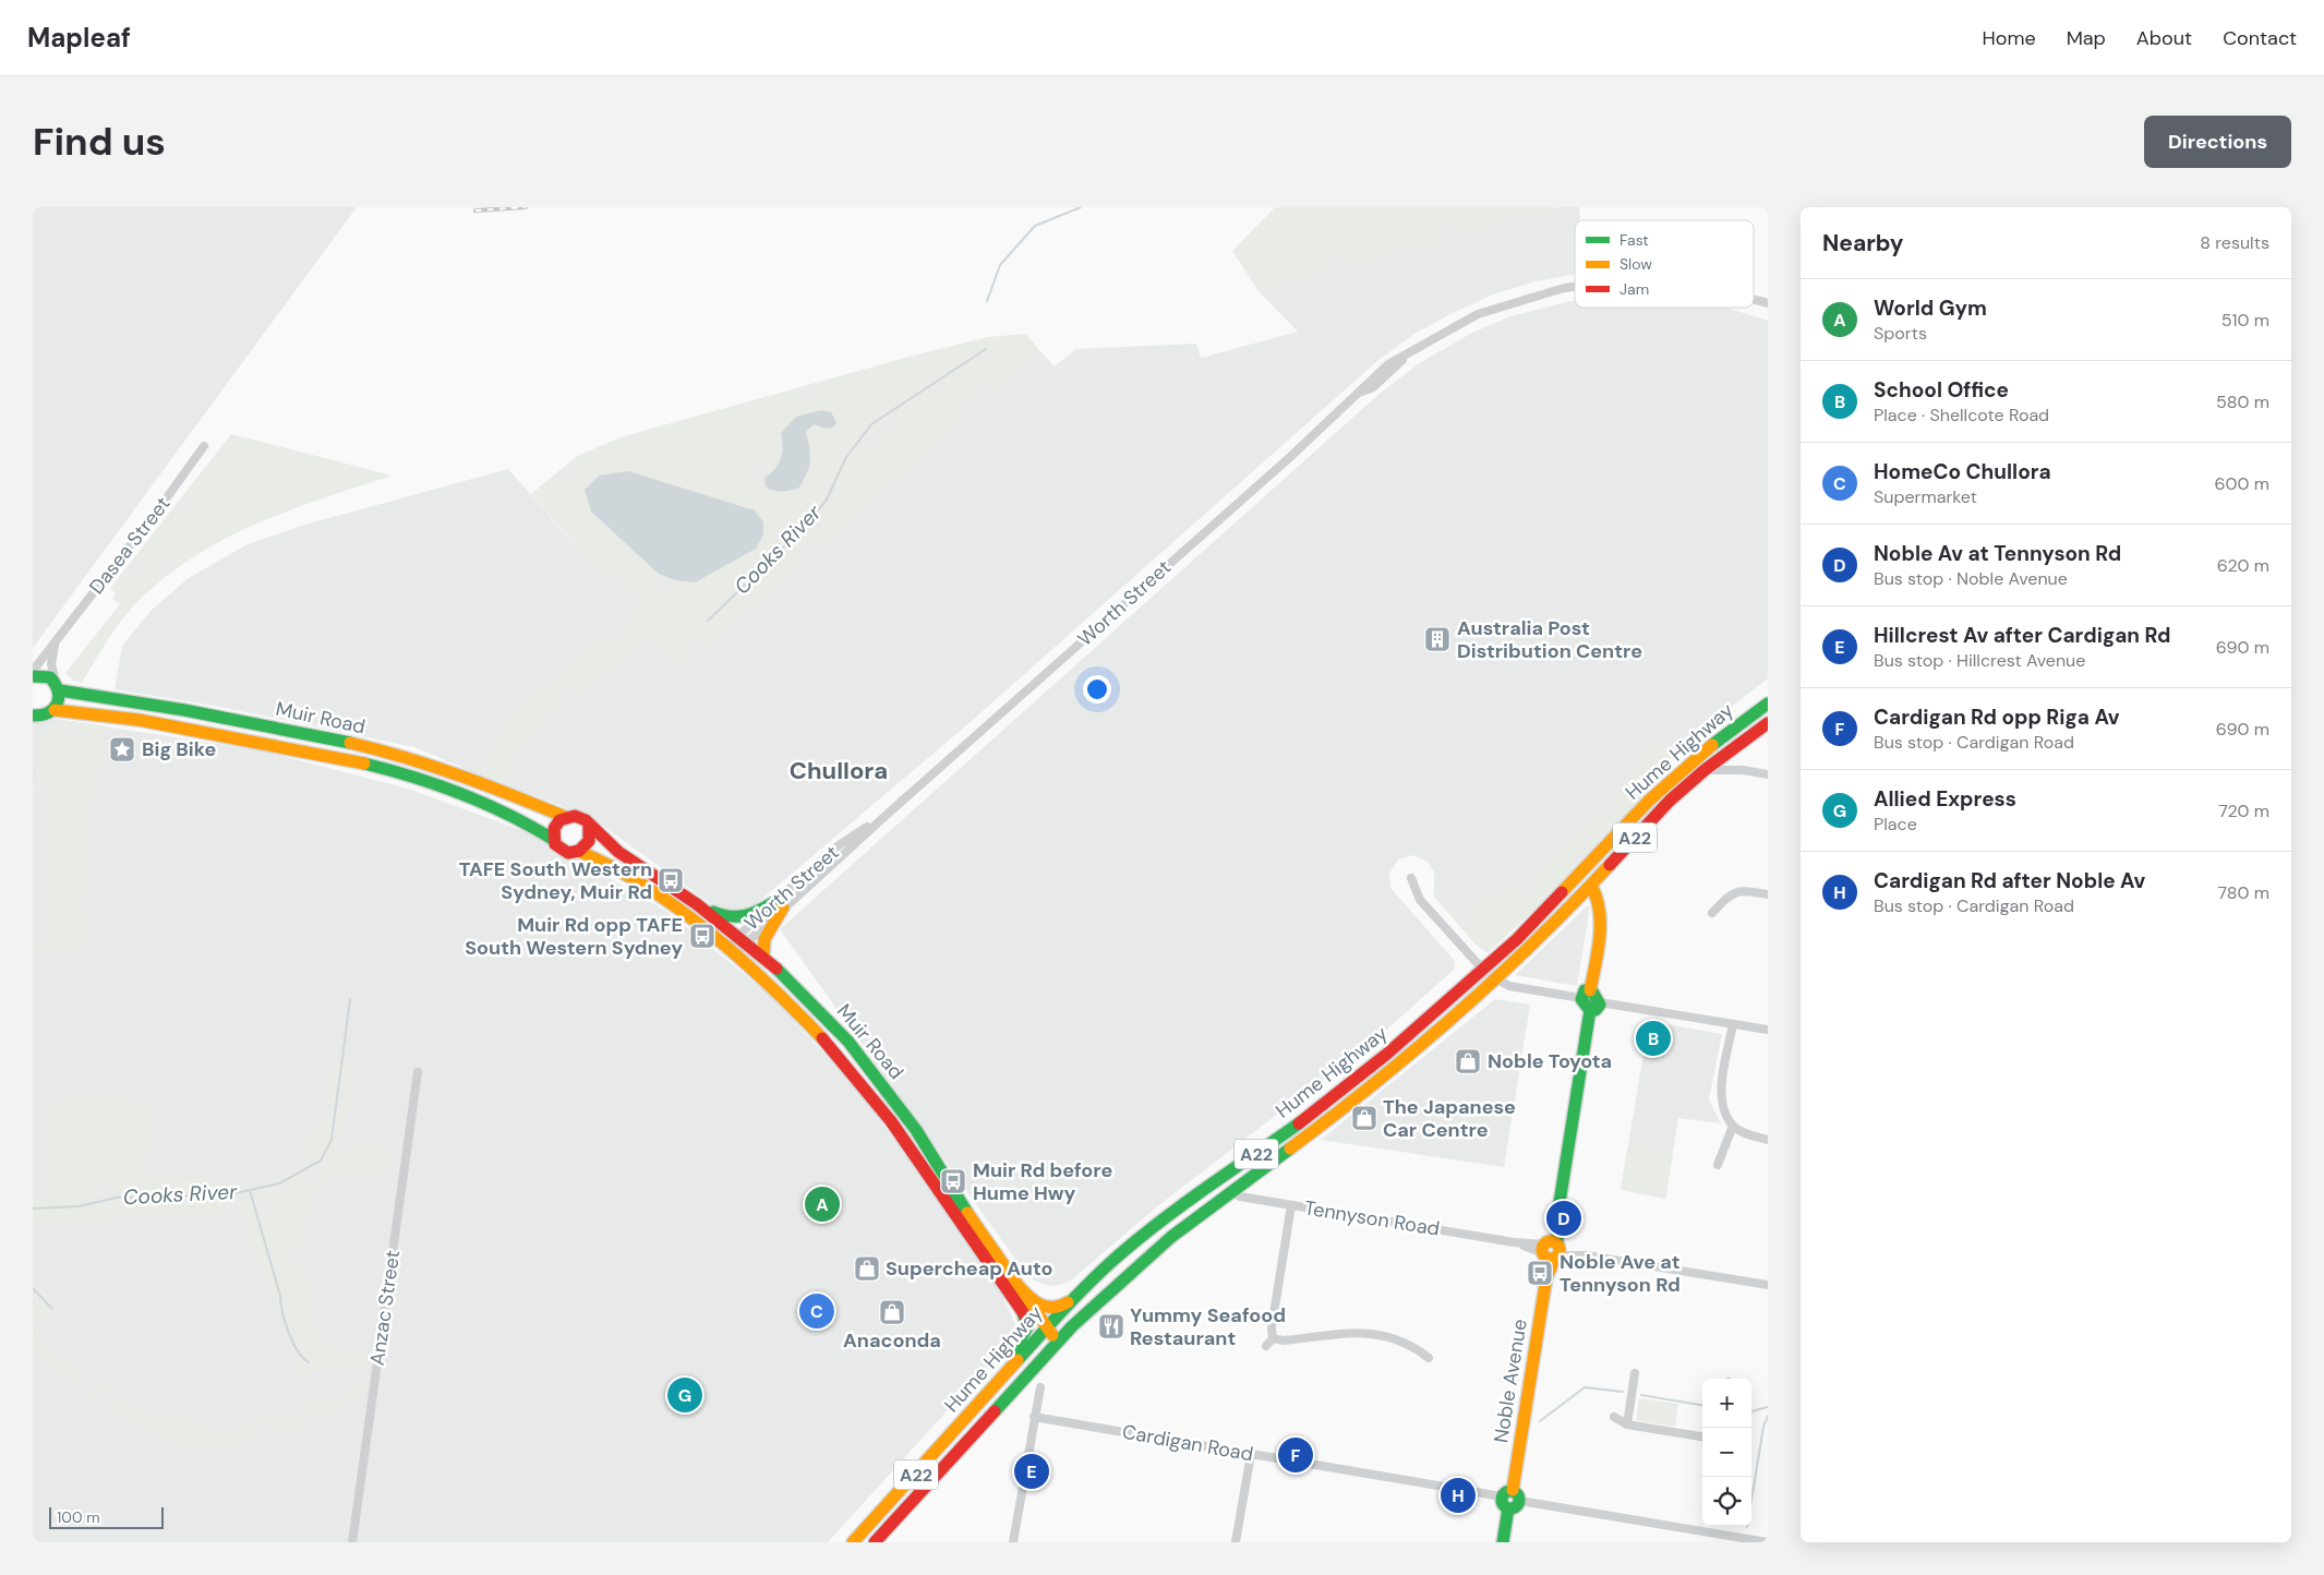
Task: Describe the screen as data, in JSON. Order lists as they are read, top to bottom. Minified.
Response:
{"streets":{"main road":["Muir Road","Hume Highway","A22","Noble Avenue"],"street":["Dasea Street","Worth Street","Tennyson Road","Anzac Street","Cardigan Road"]},"crossings":[["Worth Street","Muir Road"],["Muir Road","Hume Highway"],["Hume Highway","Tennyson Road"],["Tennyson Road","Noble Avenue"],["Noble Avenue","Cardigan Road"]],"districts":["Chullora"],"water":["Cooks River"],"places":{"building":["Australia Post Distribution Centre"],"place":["Big Bike"],"bus stop":["TAFE South Western Sydney, Muir Rd","Muir Rd opp TAFE South Western Sydney","Muir Rd before Hume Hwy","Noble Ave at Tennyson Rd"],"shop":["Noble Toyota","The Japanese Car Centre","Supercheap Auto","Anaconda"],"restaurant":["Yummy Seafood Restaurant"]},"legend":["Fast","Slow","Jam"],"scale_bar":"100 m","page":{"header":"Mapleaf","nav":["Home","Map","About","Contact"],"buttons":"Directions","title":"Find us","heading":["Nearby","8 results"],"list":[{"mark":"A","name":"World Gym","note":"Sports","value":"510 m"},{"mark":"B","name":"School Office","note":"Place · Shellcote Road","value":"580 m"},{"mark":"C","name":"HomeCo Chullora","note":"Supermarket","value":"600 m"},{"mark":"D","name":"Noble Av at Tennyson Rd","note":"Bus stop · Noble Avenue","value":"620 m"},{"mark":"E","name":"Hillcrest Av after Cardigan Rd","note":"Bus stop · Hillcrest Avenue","value":"690 m"},{"mark":"F","name":"Cardigan Rd opp Riga Av","note":"Bus stop · Cardigan Road","value":"690 m"},{"mark":"G","name":"Allied Express","note":"Place","value":"720 m"},{"mark":"H","name":"Cardigan Rd after Noble Av","note":"Bus stop · Cardigan Road","value":"780 m"}],"pins":["B","A","D","C","G","F","E","H"],"map_buttons":["+","−"],"scale":"100 m"}}
